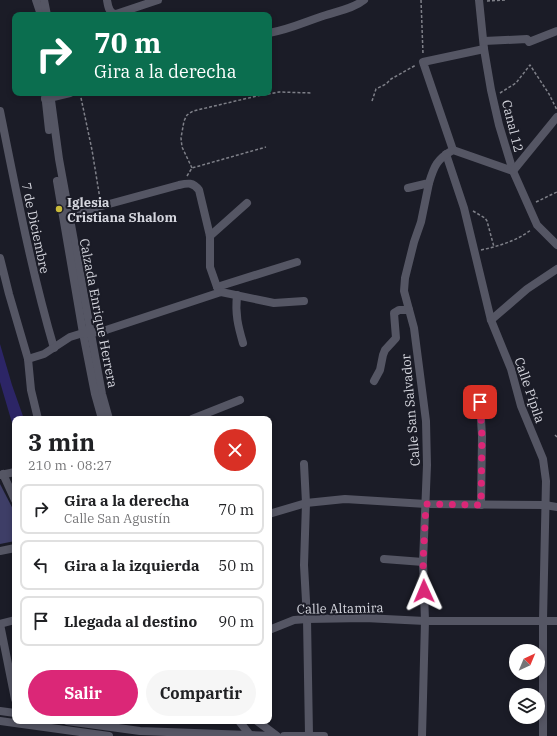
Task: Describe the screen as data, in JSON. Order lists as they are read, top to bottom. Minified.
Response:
{"streets":{"street":["Canal 12","7 de Diciembre","Calzada Enrique Herrera","Calle Pípila","Calle San Salvador","Calle Altamira"]},"crossings":[["Calle Pípila","Calle San Salvador"],["Calle Pípila","Calle Altamira"],["Calle San Salvador","Calle Altamira"]],"places":["Iglesia Cristiana Shalom"],"north":"top right","page":{"turn":["70 m","Gira a la derecha"],"heading":["3 min","210 m · 08:27"],"list":[{"name":"Gira a la derecha","note":"Calle San Agustín","value":"70 m"},{"name":"Gira a la izquierda","value":"50 m"},{"name":"Llegada al destino","value":"90 m"}],"buttons":["Salir","Compartir"]}}
